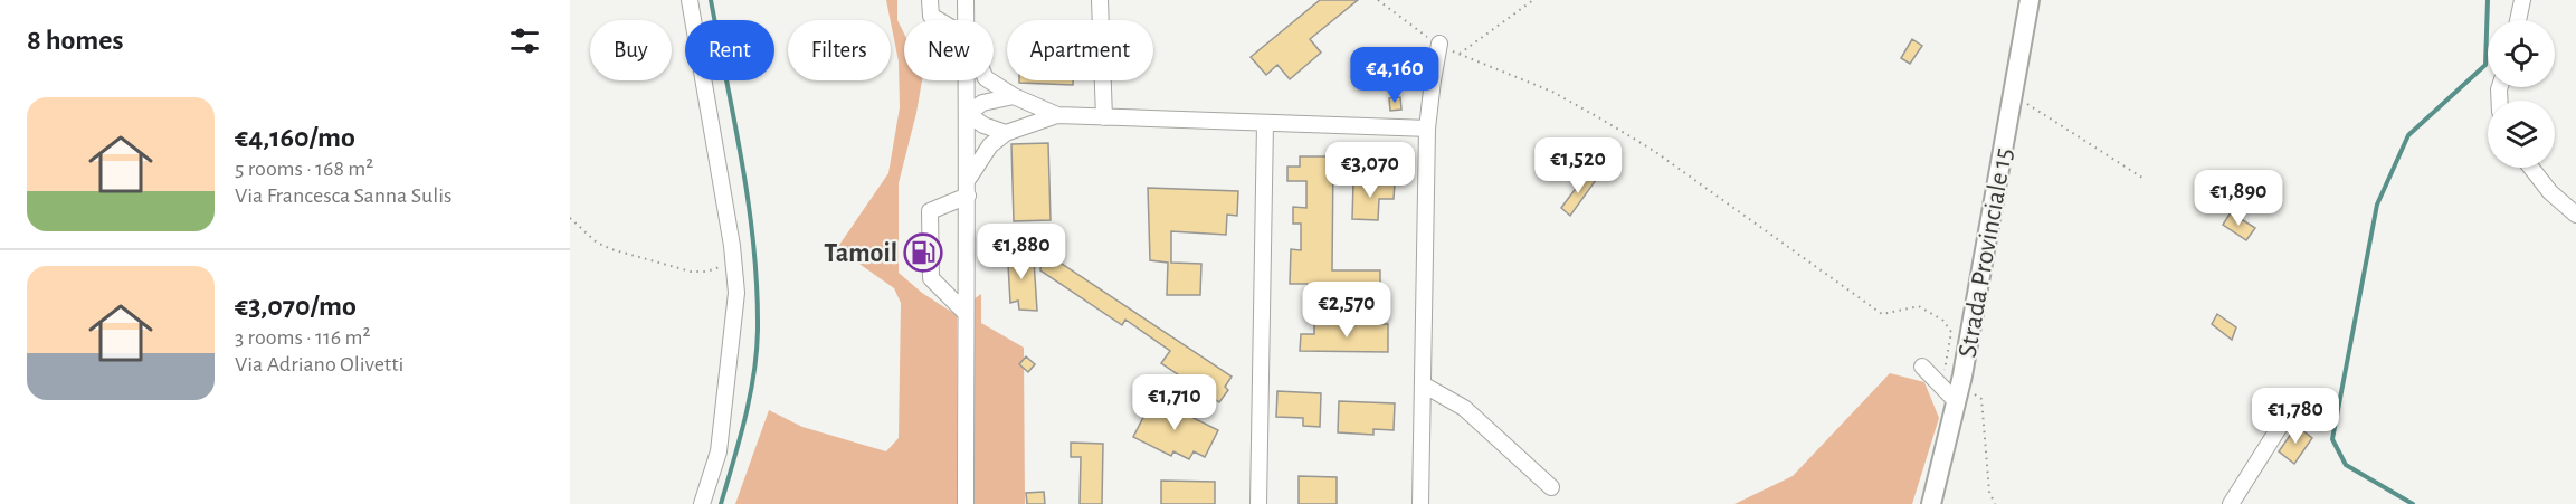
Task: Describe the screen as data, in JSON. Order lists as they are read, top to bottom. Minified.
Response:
{"streets":{"main road":["Strada Provinciale 15"]},"places":{"fuel station":["Tamoil"]},"page":{"heading":"8 homes","chip":["Buy","Rent","Filters","New","Apartment"],"price":["€4,160","€1,520","€3,070","€1,890","€1,880","€2,570","€1,710","€1,780"],"list":[{"name":"€4,160/mo","note":"5 rooms · 168 m² · Via Francesca Sanna Sulis"},{"name":"€3,070/mo","note":"3 rooms · 116 m² · Via Adriano Olivetti"}]}}
